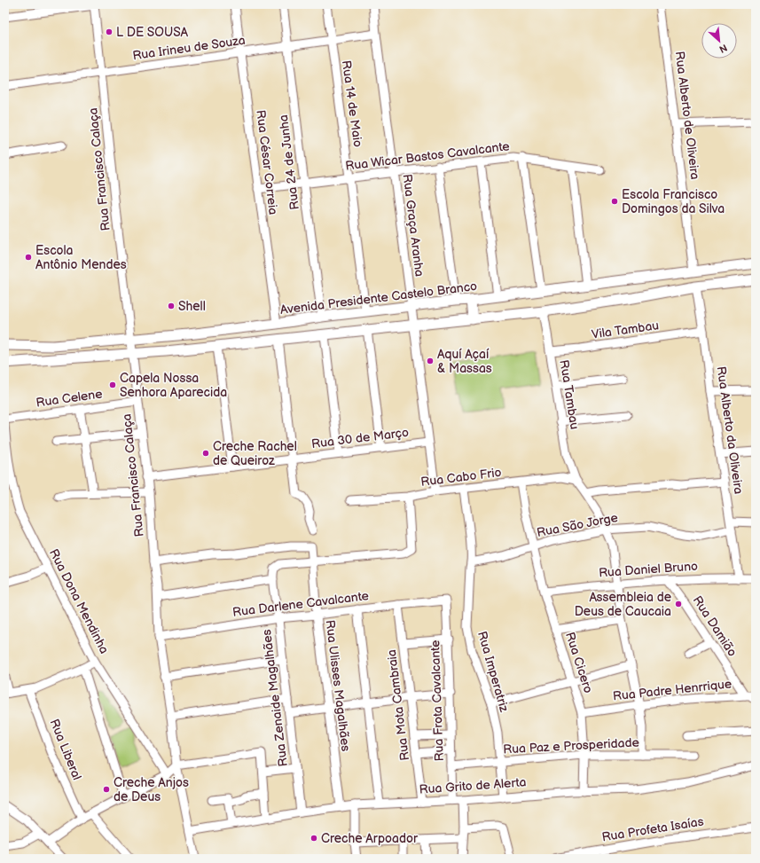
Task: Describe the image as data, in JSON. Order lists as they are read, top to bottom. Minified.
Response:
{"streets":{"main road":["Avenida Presidente Castelo Branco"],"street":["Rua Irineu de Souza","Rua 14 de Maio","Rua Alberto de Oliveira","Rua Wicar Bastos Cavalcante","Rua César Correia","Rua 24 de Junha","Rua Francisco Calaça","Rua Graça Aranha","Vila Tambau","Rua Tambau","Rua Celene","Rua Alberto da Oliveira","Rua 30 de Março","Rua Cabo Frio","Rua São Jorge","Rua Daniel Bruno","Rua Dona Mendinha","Rua Darlene Cavalcante","Rua Damião","Rua Cicero","Rua Imperatriz","Rua Ulisses Magalhães","Rua Padre Henrrique","Rua Zenaide Magalhães","Rua Frota Cavalcante","Rua Mota Cambraia","Rua Paz e Prosperidade","Rua Liberal","Rua Grito de Alerta","Rua Profeta Isaías"]},"crossings":[["Rua Irineu de Souza","Rua 14 de Maio"],["Rua Irineu de Souza","Rua César Correia"],["Rua Irineu de Souza","Rua 24 de Junha"],["Rua Irineu de Souza","Rua Francisco Calaça"],["Rua Irineu de Souza","Rua Graça Aranha"],["Rua 14 de Maio","Rua Wicar Bastos Cavalcante"],["Rua 14 de Maio","Avenida Presidente Castelo Branco"],["Rua Alberto de Oliveira","Avenida Presidente Castelo Branco"],["Rua Wicar Bastos Cavalcante","Rua César Correia"],["Rua Wicar Bastos Cavalcante","Rua 24 de Junha"],["Rua Wicar Bastos Cavalcante","Rua Graça Aranha"],["Rua César Correia","Avenida Presidente Castelo Branco"],["Rua 24 de Junha","Avenida Presidente Castelo Branco"],["Rua Francisco Calaça","Avenida Presidente Castelo Branco"],["Rua Francisco Calaça","Rua Celene"],["Rua Francisco Calaça","Rua 30 de Março"],["Rua Francisco Calaça","Rua Darlene Cavalcante"],["Rua Francisco Calaça","Rua Ulisses Magalhães"],["Rua Francisco Calaça","Rua Grito de Alerta"],["Rua Graça Aranha","Avenida Presidente Castelo Branco"],["Rua Graça Aranha","Rua 30 de Março"],["Rua Graça Aranha","Rua Cabo Frio"],["Vila Tambau","Rua Tambau"],["Vila Tambau","Rua Alberto da Oliveira"],["Rua Tambau","Rua Cabo Frio"],["Rua Tambau","Rua São Jorge"],["Rua Tambau","Rua Daniel Bruno"],["Rua Tambau","Rua Padre Henrrique"],["Rua Tambau","Rua Paz e Prosperidade"],["Rua Alberto da Oliveira","Rua São Jorge"],["Rua Alberto da Oliveira","Rua Daniel Bruno"],["Rua Cabo Frio","Rua Cicero"],["Rua Cabo Frio","Rua Imperatriz"],["Rua São Jorge","Rua Cicero"],["Rua São Jorge","Rua Imperatriz"],["Rua Daniel Bruno","Rua Damião"],["Rua Daniel Bruno","Rua Cicero"],["Rua Darlene Cavalcante","Rua Ulisses Magalhães"],["Rua Darlene Cavalcante","Rua Zenaide Magalhães"],["Rua Darlene Cavalcante","Rua Frota Cavalcante"],["Rua Darlene Cavalcante","Rua Mota Cambraia"],["Rua Damião","Rua Padre Henrrique"],["Rua Cicero","Rua Padre Henrrique"],["Rua Cicero","Rua Paz e Prosperidade"],["Rua Cicero","Rua Grito de Alerta"],["Rua Imperatriz","Rua Paz e Prosperidade"],["Rua Imperatriz","Rua Grito de Alerta"],["Rua Ulisses Magalhães","Rua Grito de Alerta"],["Rua Zenaide Magalhães","Rua Grito de Alerta"],["Rua Frota Cavalcante","Rua Paz e Prosperidade"],["Rua Frota Cavalcante","Rua Grito de Alerta"],["Rua Mota Cambraia","Rua Grito de Alerta"]],"places":["L DE SOUSA","Escola Francisco Domingos da Silva","Escola Antônio Mendes","Shell","Aquí Açaí & Massas","Capela Nossa Senhora Aparecida","Creche Rachel de Queiroz","Assembleia de Deus de Caucaia","Creche Anjos de Deus","Creche Arpoador"],"north":"bottom right"}
